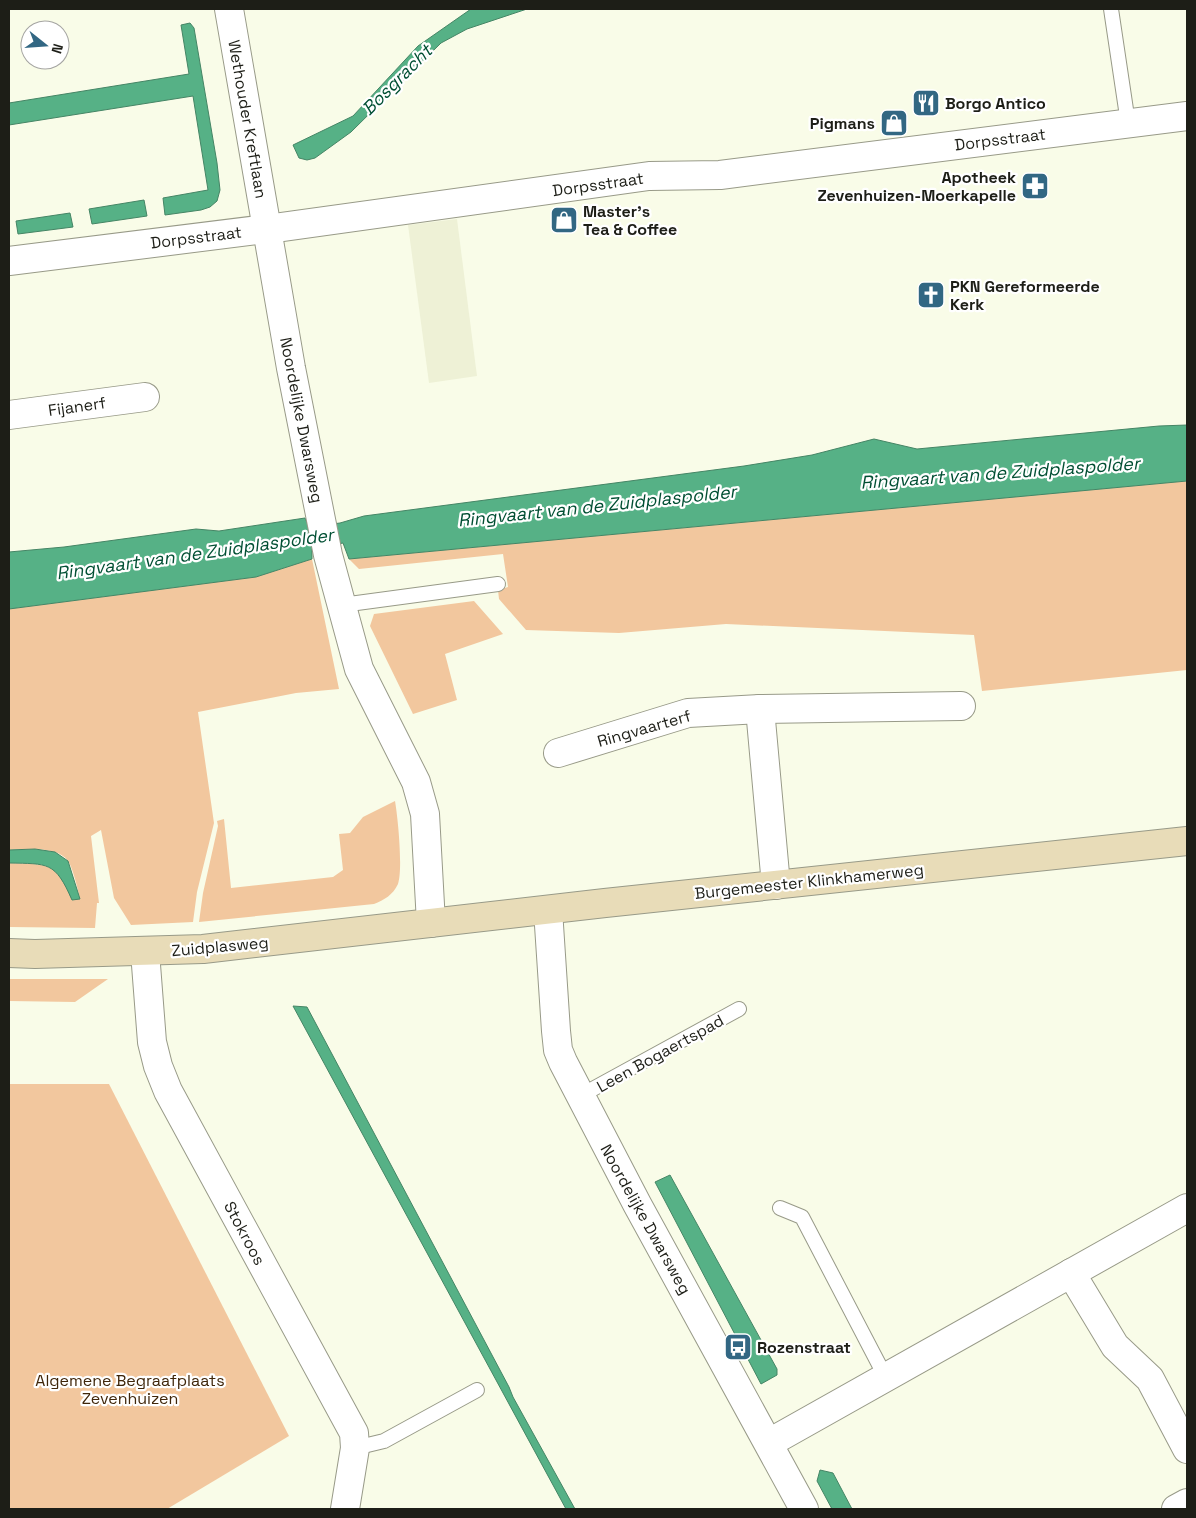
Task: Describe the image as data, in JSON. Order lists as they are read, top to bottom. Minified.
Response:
{"streets":{"main road":["Burgemeester Klinkhamerweg","Zuidplasweg"],"street":["Wethouder Kreftlaan","Dorpsstraat","Fijanerf","Noordelijke Dwarsweg","Ringvaarterf","Stokroos"],"lane":["Leen Bogaertspad"]},"crossings":[["Wethouder Kreftlaan","Dorpsstraat"],["Wethouder Kreftlaan","Noordelijke Dwarsweg"],["Dorpsstraat","Noordelijke Dwarsweg"],["Noordelijke Dwarsweg","Burgemeester Klinkhamerweg"],["Noordelijke Dwarsweg","Zuidplasweg"],["Noordelijke Dwarsweg","Leen Bogaertspad"],["Burgemeester Klinkhamerweg","Zuidplasweg"],["Zuidplasweg","Stokroos"]],"water":["Bosgracht","Ringvaart van de Zuidplaspolder"],"parks":["Algemene Begraafplaats Zevenhuizen"],"places":{"restaurant":["Borgo Antico"],"shop":["Pigmans","Master's Tea & Coffee"],"pharmacy":["Apotheek Zevenhuizen-Moerkapelle"],"church":["PKN Gereformeerde Kerk"],"bus stop":["Rozenstraat"]},"north":"right"}
